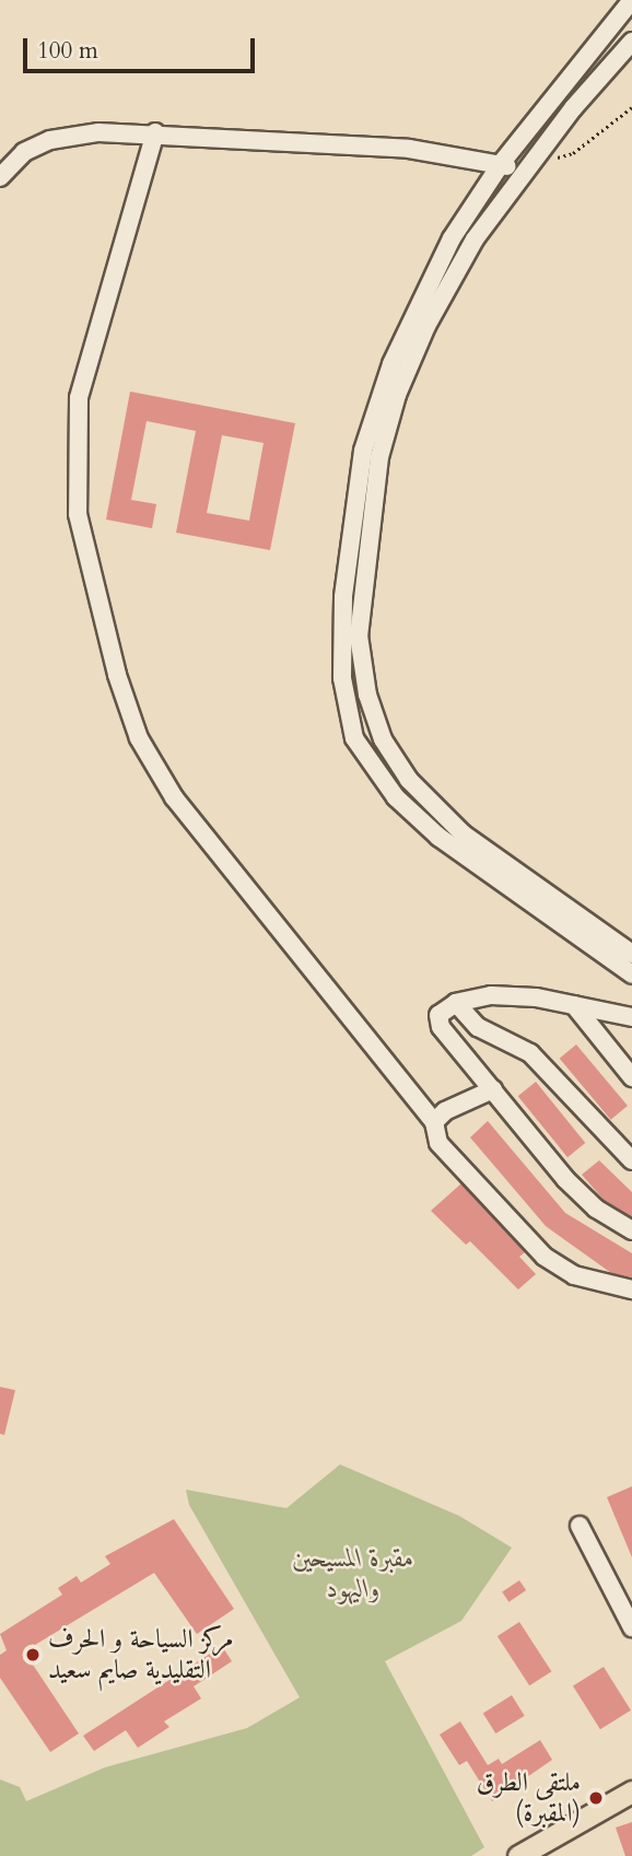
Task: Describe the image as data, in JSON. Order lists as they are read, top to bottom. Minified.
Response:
{"parks":["مقبرة المسيحين واليهود"],"places":["مركز السياحة و الحرف التقليدية صايم سعيد","ملتقى الطرق (المقبرة)"],"scale_bar":"100 m"}
